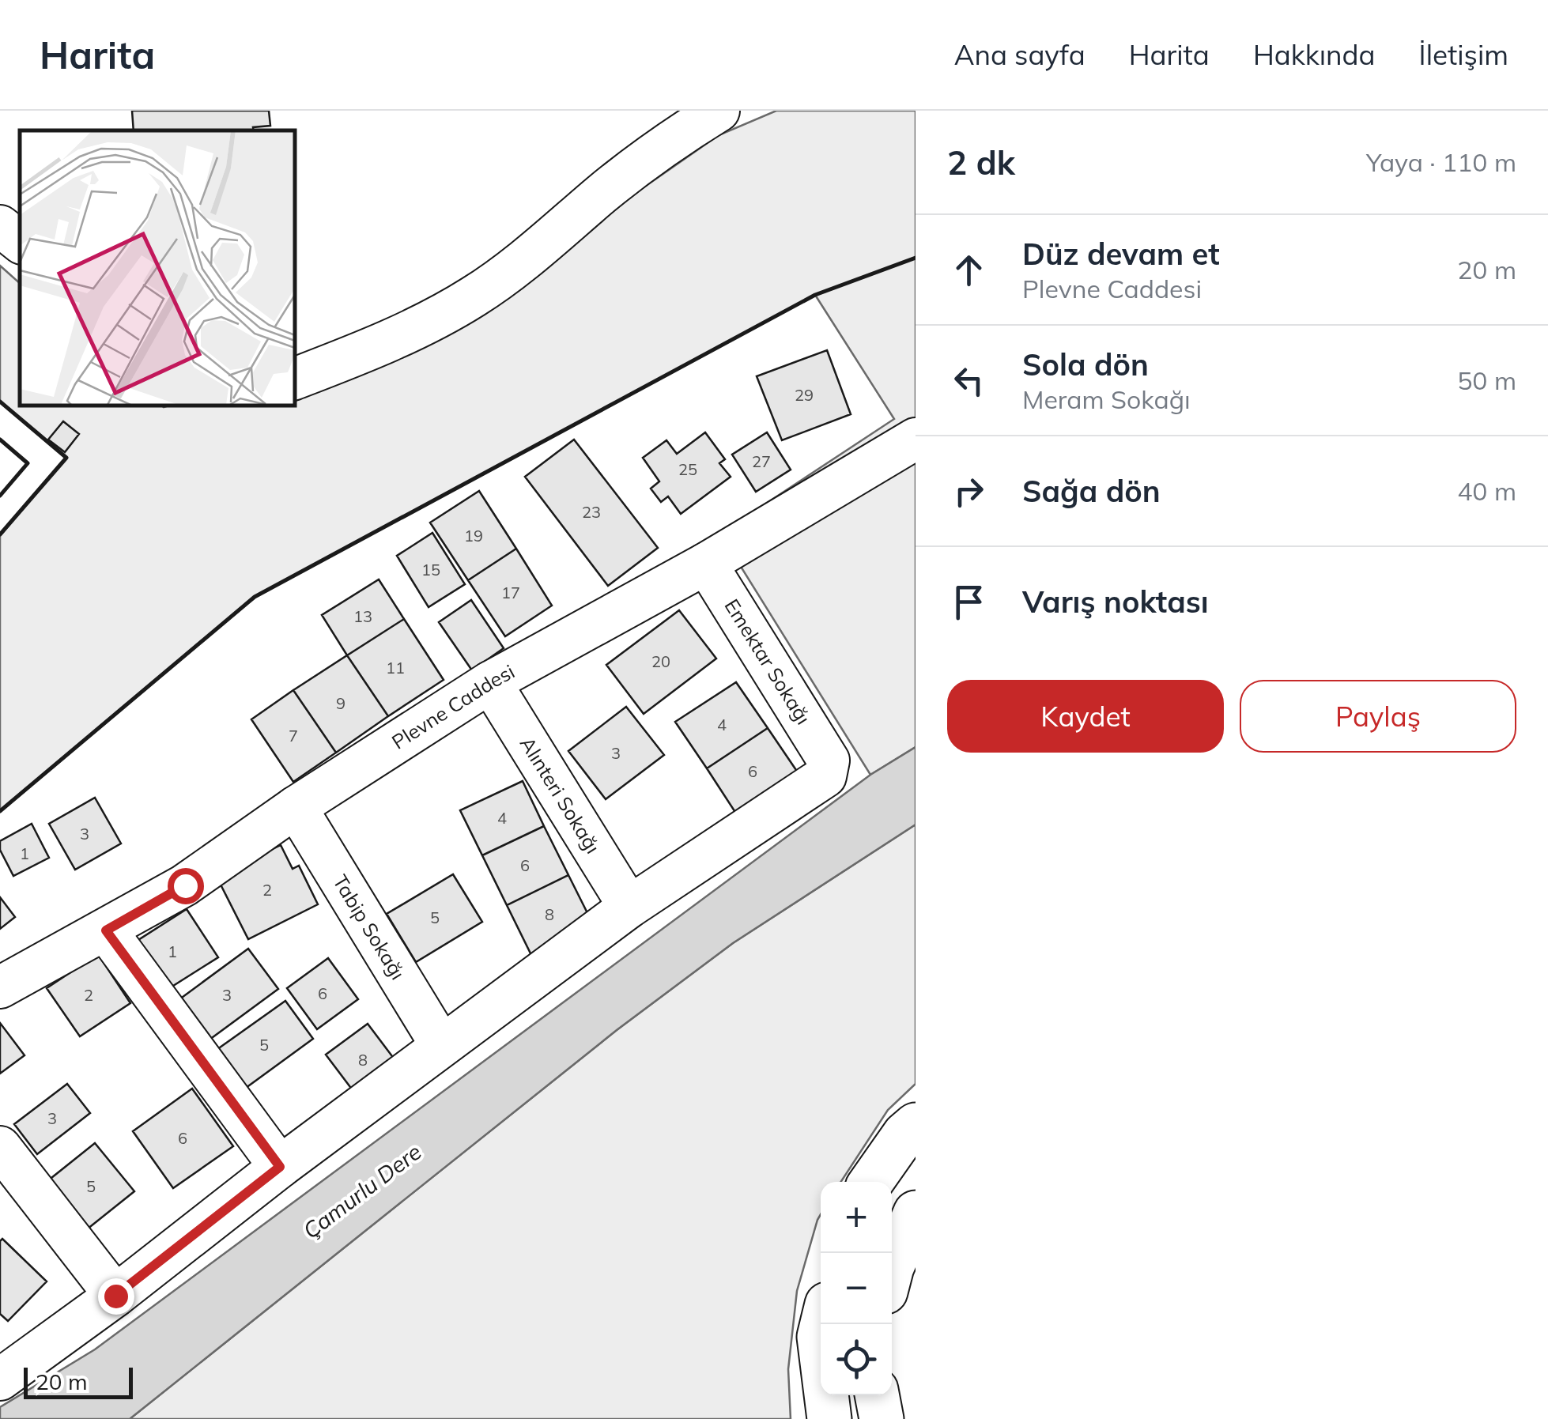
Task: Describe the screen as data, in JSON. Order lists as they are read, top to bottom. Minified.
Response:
{"streets":{"street":["Emektar Sokağı","Plevne Caddesi","Alınteri Sokağı","Tabip Sokağı"]},"crossings":[["Emektar Sokağı","Plevne Caddesi"],["Emektar Sokağı","Alınteri Sokağı"],["Plevne Caddesi","Alınteri Sokağı"],["Plevne Caddesi","Tabip Sokağı"]],"water":["Çamurlu Dere"],"house_numbers":["29","27","25","23","19","15","17","13","20","11","9","4","7","3","6","4","3","1","6","2","8","5","1","6","2","3","5","8","3","6","5"],"scale_bar":"20 m","page":{"header":"Harita","nav":["Ana sayfa","Harita","Hakkında","İletişim"],"heading":["2 dk","Yaya · 110 m"],"list":[["Düz devam et","Plevne Caddesi","20 m"],["Sola dön","Meram Sokağı","50 m"],["Sağa dön","40 m"],"Varış noktası"],"buttons":["Kaydet","Paylaş"],"map_buttons":["+","−"],"scale":"20 m"}}
